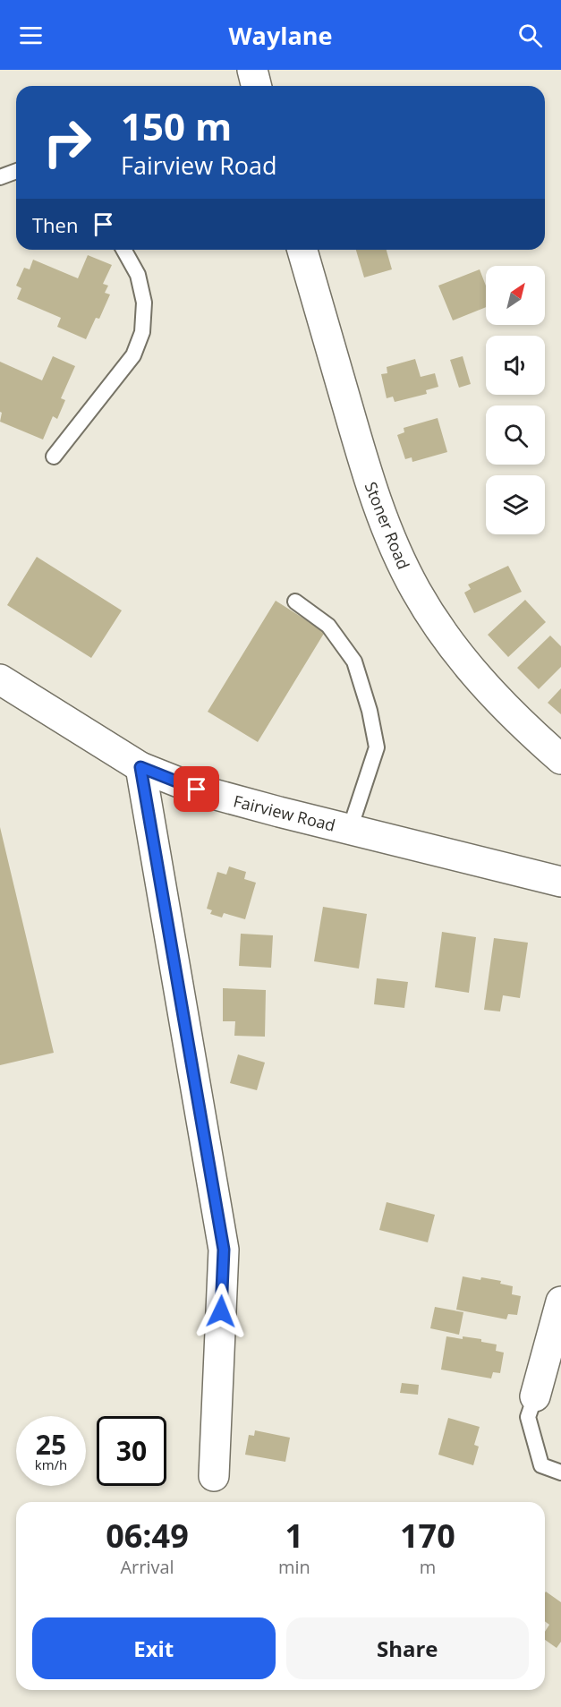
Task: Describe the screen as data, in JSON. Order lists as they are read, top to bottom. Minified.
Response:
{"streets":{"street":["Stoner Road","Fairview Road"]},"north":"top right","page":{"header":"Waylane","turn":["150 m","Fairview Road"],"then":"Then","speed":"25 km/h","limit":"30","eta":["06:49","Arrival","1","min","170","m"],"buttons":["Exit","Share"]}}
